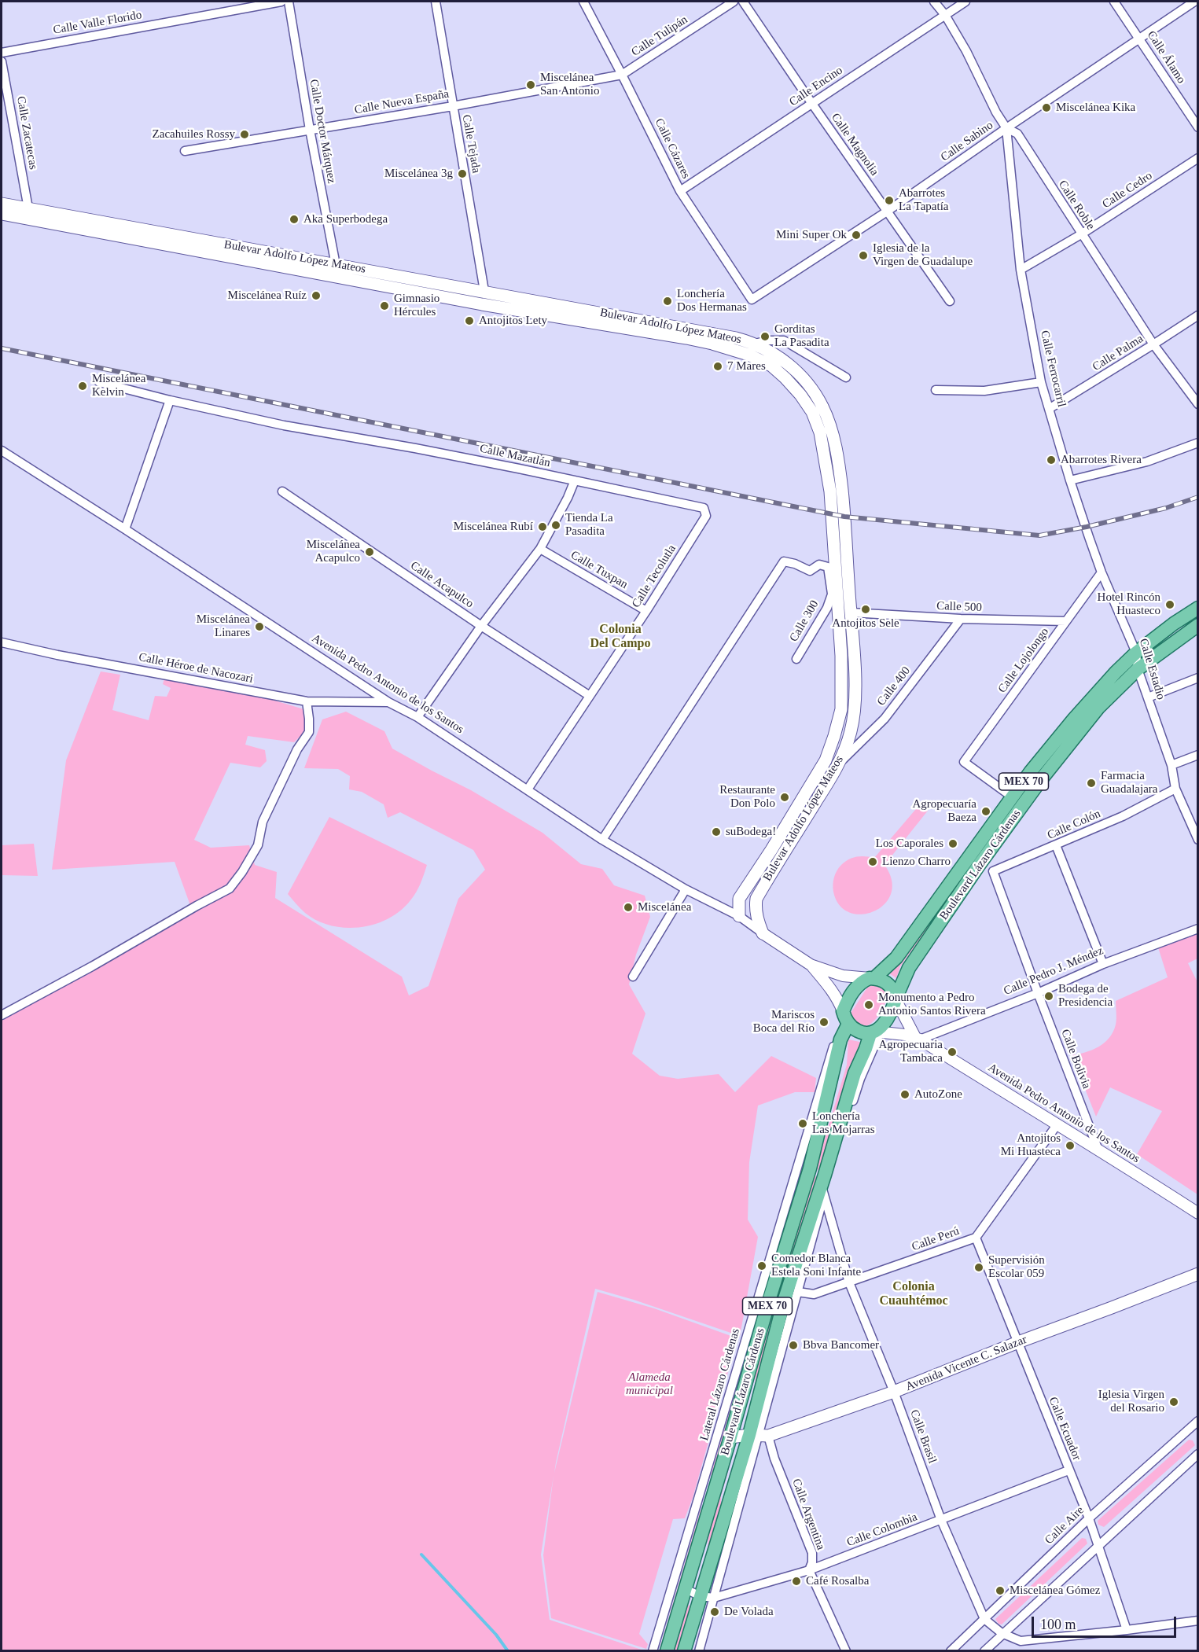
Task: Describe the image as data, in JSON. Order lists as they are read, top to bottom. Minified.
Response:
{"streets":{"main road":["Bulevar Adolfo López Mateos","MEX 70","Boulevard Lázaro Cárdenas","Avenida Vicente C. Salazar"],"street":["Calle Valle Florido","Calle Tulipán","Calle Álamo","Calle Encino","Calle Nueva España","Calle Doctor Márquez","Calle Zacatecas","Calle Sabino","Calle Tejada","Calle Magnolia","Calle Cázares","Calle Cedro","Calle Roble","Calle Palma","Calle Ferrocarril","Calle Mazatlán","Calle Tuxpan","Calle Tecolutla","Calle Acapulco","Calle 500","Calle 300","Calle Lojolongo","Calle Héroe de Nacozari","Calle Estadio","Avenida Pedro Antonio de los Santos","Calle 400","Calle Colón","Calle Pedro J. Méndez","Calle Bolivia","Calle Perú","Lateral Lázaro Cárdenas","Calle Ecuador","Calle Brasil","Calle Argentina","Calle Aire","Calle Colombia"]},"crossings":[["Calle Tulipán","Calle Nueva España"],["Calle Tulipán","Calle Cázares"],["Calle Álamo","Calle Sabino"],["Calle Encino","Calle Magnolia"],["Calle Encino","Calle Cázares"],["Calle Encino","Calle Roble"],["Calle Nueva España","Calle Doctor Márquez"],["Calle Nueva España","Calle Tejada"],["Calle Nueva España","Calle Cázares"],["Calle Doctor Márquez","Bulevar Adolfo López Mateos"],["Calle Zacatecas","Bulevar Adolfo López Mateos"],["Calle Sabino","Calle Magnolia"],["Calle Sabino","Calle Cázares"],["Calle Sabino","Calle Roble"],["Calle Sabino","Calle Ferrocarril"],["Calle Tejada","Bulevar Adolfo López Mateos"],["Calle Cedro","Calle Roble"],["Calle Cedro","Calle Ferrocarril"],["Calle Roble","Calle Palma"],["Calle Roble","Calle Ferrocarril"],["Bulevar Adolfo López Mateos","Calle 500"],["Bulevar Adolfo López Mateos","Calle 300"],["Bulevar Adolfo López Mateos","Avenida Pedro Antonio de los Santos"],["Bulevar Adolfo López Mateos","Calle 400"],["Calle Palma","Calle Ferrocarril"],["Calle Ferrocarril","Calle Estadio"],["Calle Mazatlán","Calle Tecolutla"],["Calle Tuxpan","Calle Tecolutla"],["Calle Tecolutla","Calle Acapulco"],["Calle Tecolutla","Avenida Pedro Antonio de los Santos"],["Calle 500","Calle Lojolongo"],["Calle 500","Calle 400"],["Calle Lojolongo","Calle Estadio"],["Calle Lojolongo","Boulevard Lázaro Cárdenas"],["Calle Héroe de Nacozari","Avenida Pedro Antonio de los Santos"],["Calle Estadio","Calle Colón"],["Calle Estadio","Boulevard Lázaro Cárdenas"],["Avenida Pedro Antonio de los Santos","Calle Pedro J. Méndez"],["Avenida Pedro Antonio de los Santos","Calle Bolivia"],["Avenida Pedro Antonio de los Santos","Calle Perú"],["MEX 70","Boulevard Lázaro Cárdenas"],["MEX 70","Lateral Lázaro Cárdenas"],["Calle Colón","Calle Bolivia"],["Boulevard Lázaro Cárdenas","Avenida Vicente C. Salazar"],["Boulevard Lázaro Cárdenas","Lateral Lázaro Cárdenas"],["Boulevard Lázaro Cárdenas","Calle Brasil"],["Boulevard Lázaro Cárdenas","Calle Argentina"],["Boulevard Lázaro Cárdenas","Calle Colombia"],["Calle Pedro J. Méndez","Calle Bolivia"],["Calle Perú","Calle Ecuador"],["Calle Perú","Calle Brasil"],["Avenida Vicente C. Salazar","Calle Ecuador"],["Avenida Vicente C. Salazar","Calle Brasil"],["Avenida Vicente C. Salazar","Calle Argentina"],["Calle Ecuador","Calle Aire"],["Calle Ecuador","Calle Colombia"],["Calle Brasil","Calle Aire"],["Calle Brasil","Calle Colombia"],["Calle Argentina","Calle Colombia"]],"districts":["Colonia Del Campo","Colonia Cuauhtémoc"],"parks":["Alameda municipal"],"places":["Miscelánea San Antonio","Miscelánea Kika","Zacahuiles Rossy","Miscelánea 3g","Abarrotes La Tapatía","Aka Superbodega","Mini Super Ok","Iglesia de la Virgen de Guadalupe","Miscelánea Ruíz","Lonchería Dos Hermanas","Gimnasio Hércules","Antojitos Lety","Gorditas La Pasadita","7 Mares","Miscelánea Kelvin","Abarrotes Rivera","Tienda La Pasadita","Miscelánea Rubí","Miscelánea Acapulco","Hotel Rincón Huasteco","Antojitos Sele","Miscelánea Linares","Farmacia Guadalajara","Restaurante Don Polo","Agropecuaría Baeza","suBodega!","Los Caporales","Lienzo Charro","Miscelánea","Bodega de Presidencia","Monumento a Pedro Antonio Santos Rivera","Mariscos Boca del Río","Agropecuaria Tambaca","AutoZone","Lonchería Las Mojarras","Antojitos Mi Huasteca","Comedor Blanca Estela Soni Infante","Supervisión Escolar 059","Bbva Bancomer","Iglesia Virgen del Rosario","Café Rosalba","Miscelánea Gómez","De Volada"],"scale_bar":"100 m"}
